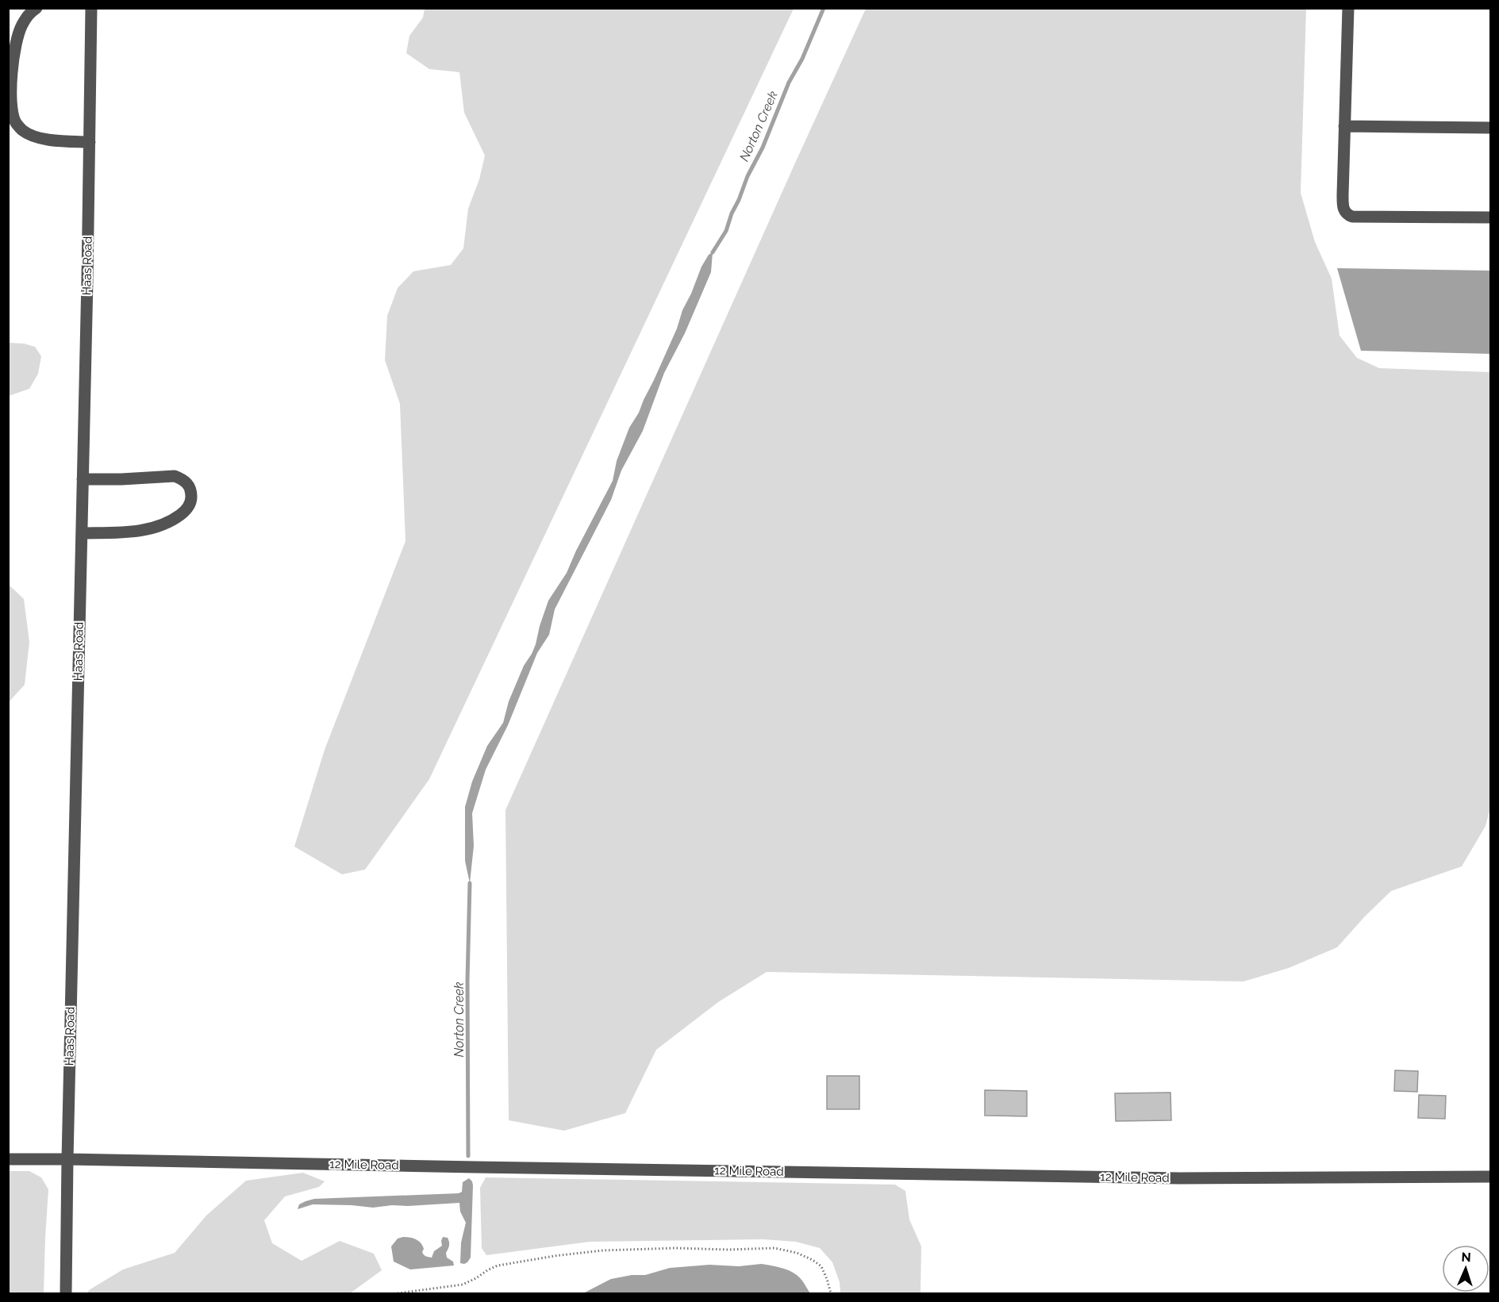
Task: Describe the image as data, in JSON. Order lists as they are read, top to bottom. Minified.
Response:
{"streets":{"street":["Haas Road","12 Mile Road"]},"crossings":[["Haas Road","12 Mile Road"]],"water":["Norton Creek"],"north":"top"}
